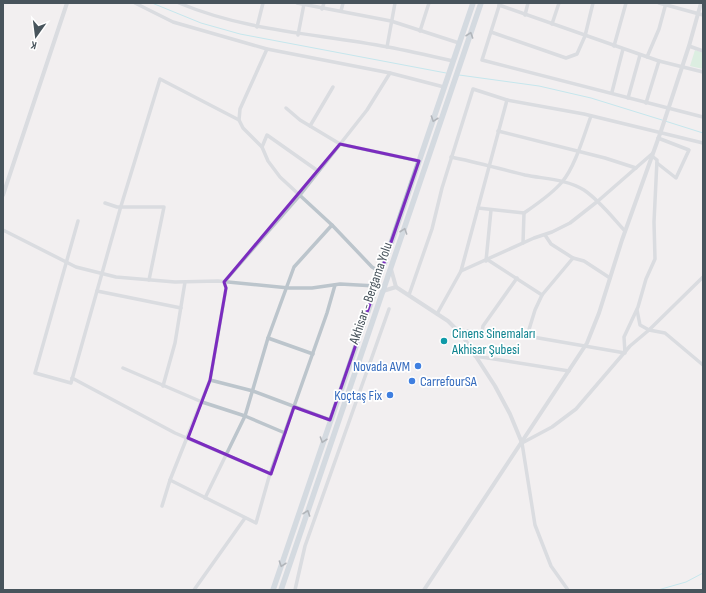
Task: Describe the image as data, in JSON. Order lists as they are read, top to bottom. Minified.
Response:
{"streets":{"main road":["Akhisar - Bergama Yolu"]},"places":["Cinens Sinemaları Akhisar Şubesi","Novada AVM","CarrefourSA","Koçtaş Fix"],"north":"bottom"}
